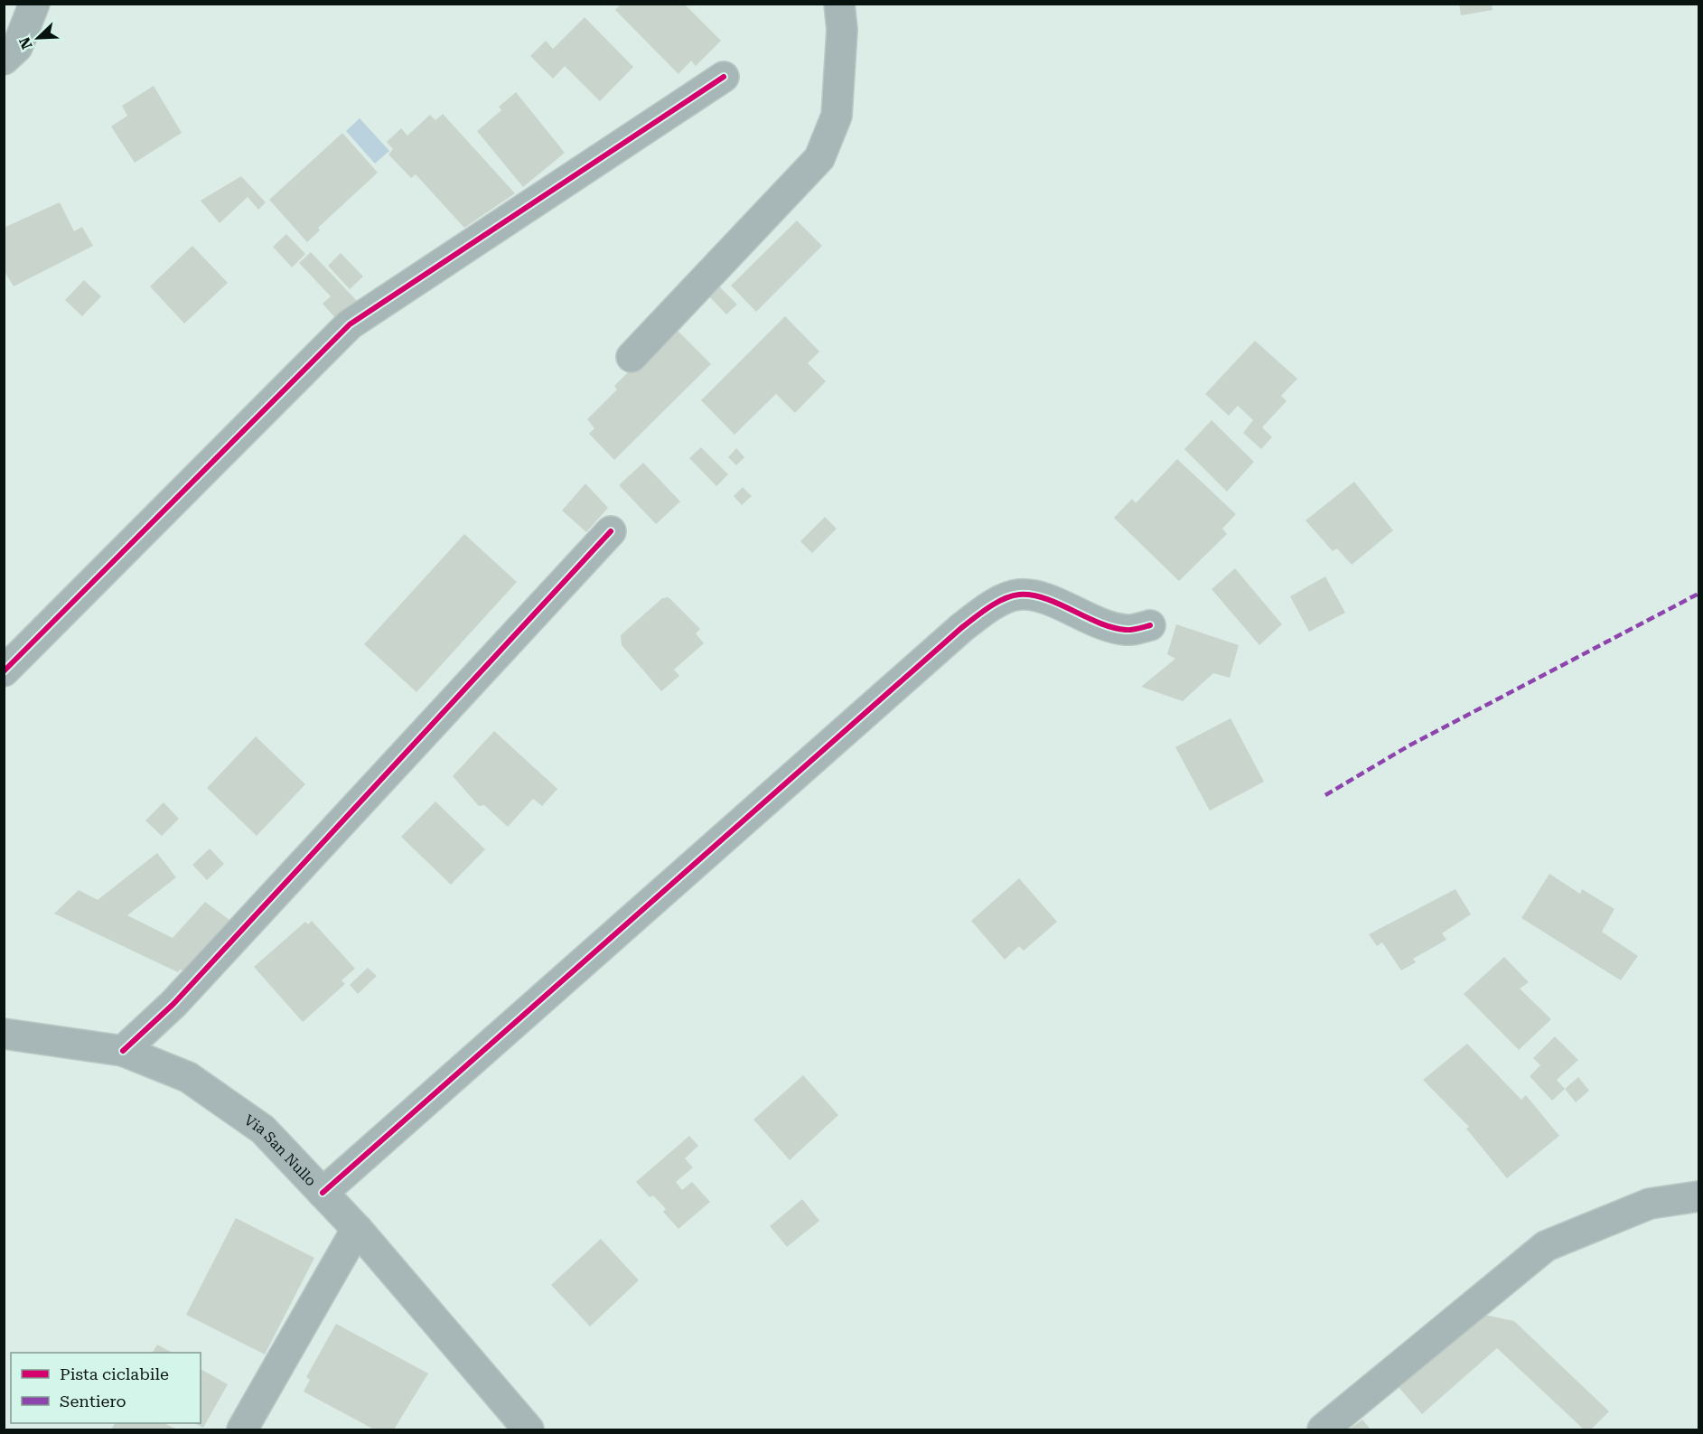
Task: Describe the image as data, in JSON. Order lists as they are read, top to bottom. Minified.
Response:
{"streets":{"street":["Via San Nullo"]},"legend":["Pista ciclabile","Sentiero"],"north":"bottom left"}
